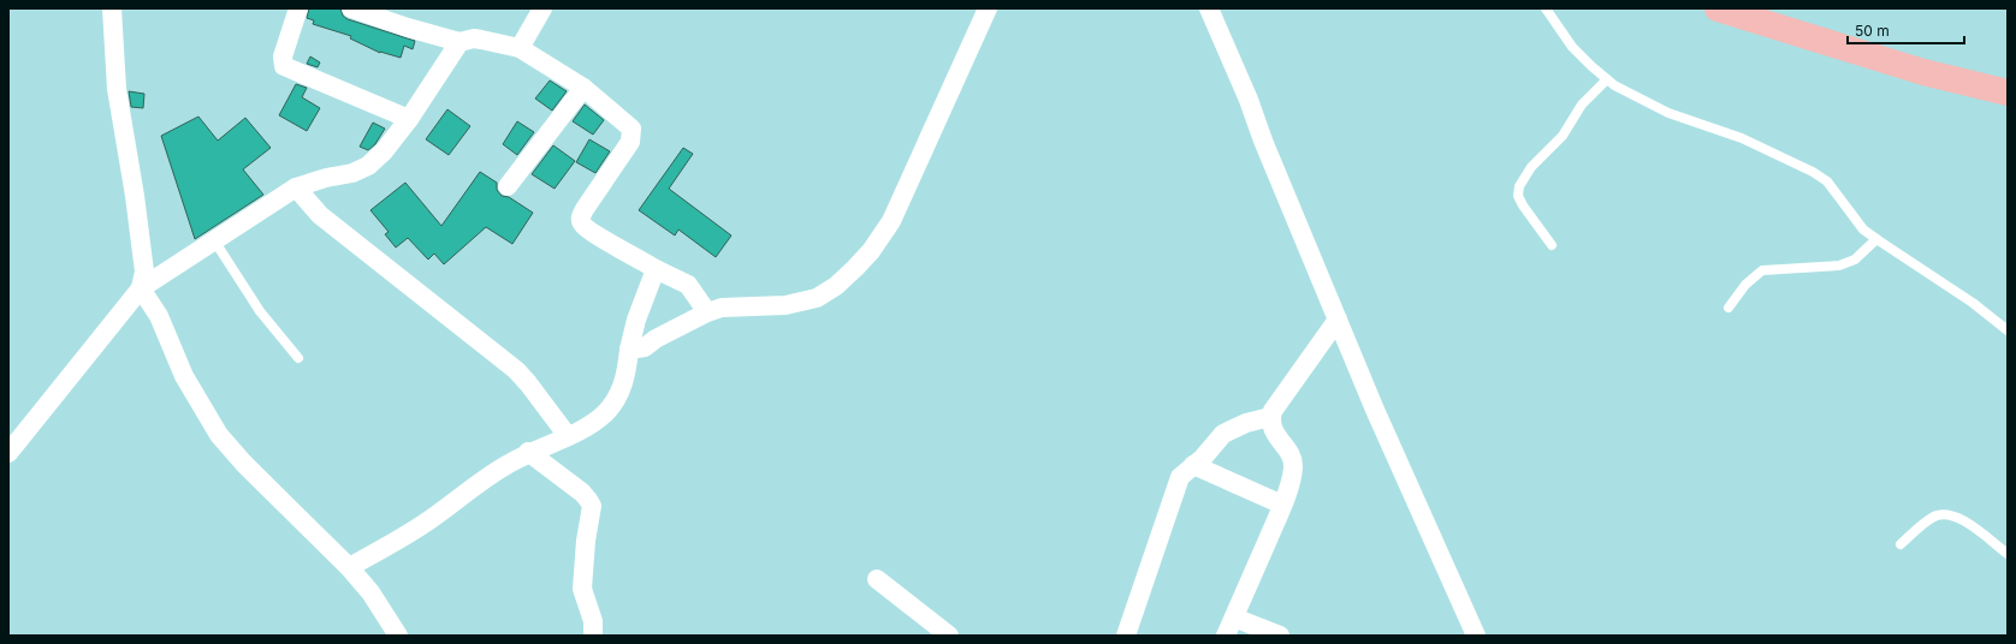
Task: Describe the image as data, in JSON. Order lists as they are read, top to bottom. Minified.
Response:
{"scale_bar":"50 m"}
